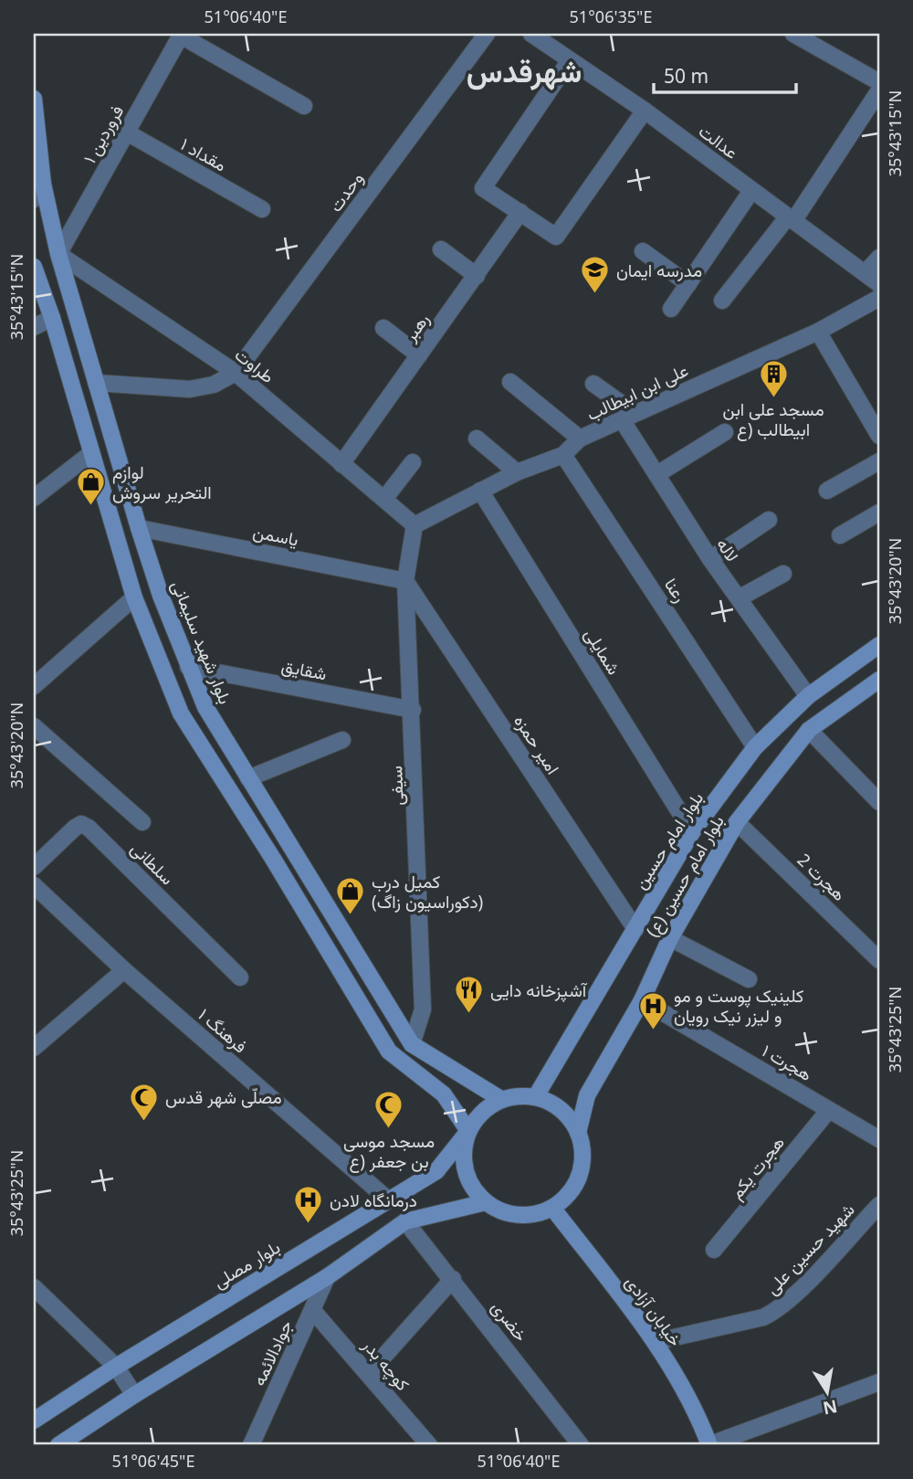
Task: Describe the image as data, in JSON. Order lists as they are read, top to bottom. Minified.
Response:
{"streets":{"main road":["بلوار شهید سلیمانی","بلوار امام حسین","بلوار امام حسین (ع)","بلوار مصلی","خیابان آزادی"],"street":["فروردین ۱","عدالت","مقداد ۱","وحدت","رهبر","طراوت","علی ابن ابیطالب","یاسمن","لاله","رعنا","شمایلی","شقایق","امیر حمزه","سیفی","سلطانی","هجرت 2","فرهنگ ۱","هجرت ۱","هجرت یکم","شهید حسین علی","خضری","جوادالائمه","کوچه بدر"]},"crossings":[["فروردین ۱","مقداد ۱"],["فروردین ۱","طراوت"],["فروردین ۱","بلوار شهید سلیمانی"],["وحدت","طراوت"],["رهبر","طراوت"],["طراوت","علی ابن ابیطالب"],["طراوت","بلوار شهید سلیمانی"],["طراوت","سیفی"],["علی ابن ابیطالب","لاله"],["علی ابن ابیطالب","رعنا"],["علی ابن ابیطالب","شمایلی"],["علی ابن ابیطالب","سیفی"],["یاسمن","بلوار شهید سلیمانی"],["یاسمن","امیر حمزه"],["یاسمن","سیفی"],["لاله","بلوار امام حسین"],["رعنا","بلوار امام حسین"],["بلوار شهید سلیمانی","شقایق"],["بلوار شهید سلیمانی","سیفی"],["بلوار شهید سلیمانی","بلوار امام حسین"],["بلوار شهید سلیمانی","بلوار امام حسین (ع)"],["بلوار شهید سلیمانی","بلوار مصلی"],["بلوار شهید سلیمانی","خیابان آزادی"],["شمایلی","بلوار امام حسین"],["شقایق","سیفی"],["امیر حمزه","سیفی"],["امیر حمزه","بلوار امام حسین"],["بلوار امام حسین","بلوار امام حسین (ع)"],["بلوار امام حسین","بلوار مصلی"],["بلوار امام حسین","خیابان آزادی"],["بلوار امام حسین (ع)","هجرت 2"],["بلوار امام حسین (ع)","هجرت ۱"],["بلوار امام حسین (ع)","بلوار مصلی"],["بلوار امام حسین (ع)","خیابان آزادی"],["فرهنگ ۱","بلوار مصلی"],["هجرت ۱","هجرت یکم"],["شهید حسین علی","خیابان آزادی"],["بلوار مصلی","خیابان آزادی"],["جوادالائمه","کوچه بدر"]],"districts":["شهرقدس"],"places":{"school or university":["مدرسه ایمان"],"building":["مسجد علی ابن ابیطالب (ع"],"shop":["لوازم التحریر سروش","کمیل درب (دکوراسیون زاگ)"],"restaurant":["آشپزخانه دایی"],"hospital":["کلینیک پوست و مو و لیزر نیک رویان","درمانگاه لادن"],"mosque":["مصلّی شهر قدس","مسجد موسی بن جعفر (ع"]},"scale_bar":"50 m","north":"bottom","coordinates":["51°06'40\"E","51°06'35\"E","35°43'15\"N","35°43'20\"N","35°43'25\"N","51°06'45\"E"]}
